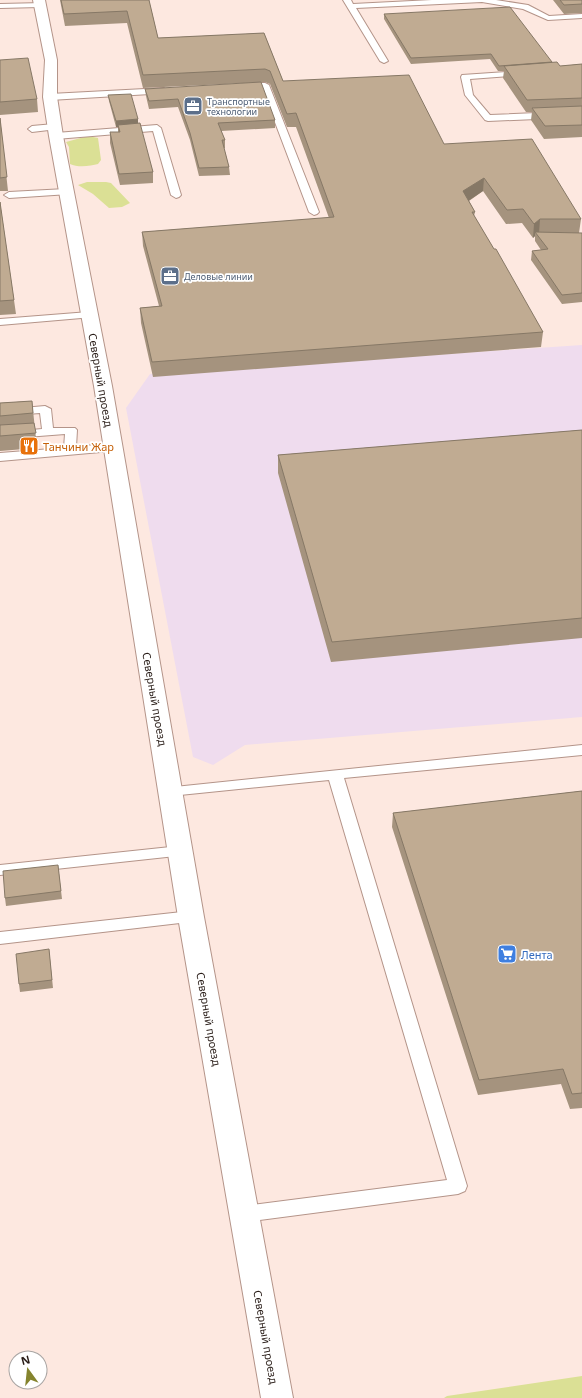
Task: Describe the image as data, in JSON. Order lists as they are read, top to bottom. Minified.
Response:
{"streets":{"street":["Северный проезд"]},"places":{"office":["Транспортные технологии","Деловые линии"],"restaurant":["Танчини Жар"],"supermarket":["Лента"]},"north":"top"}
